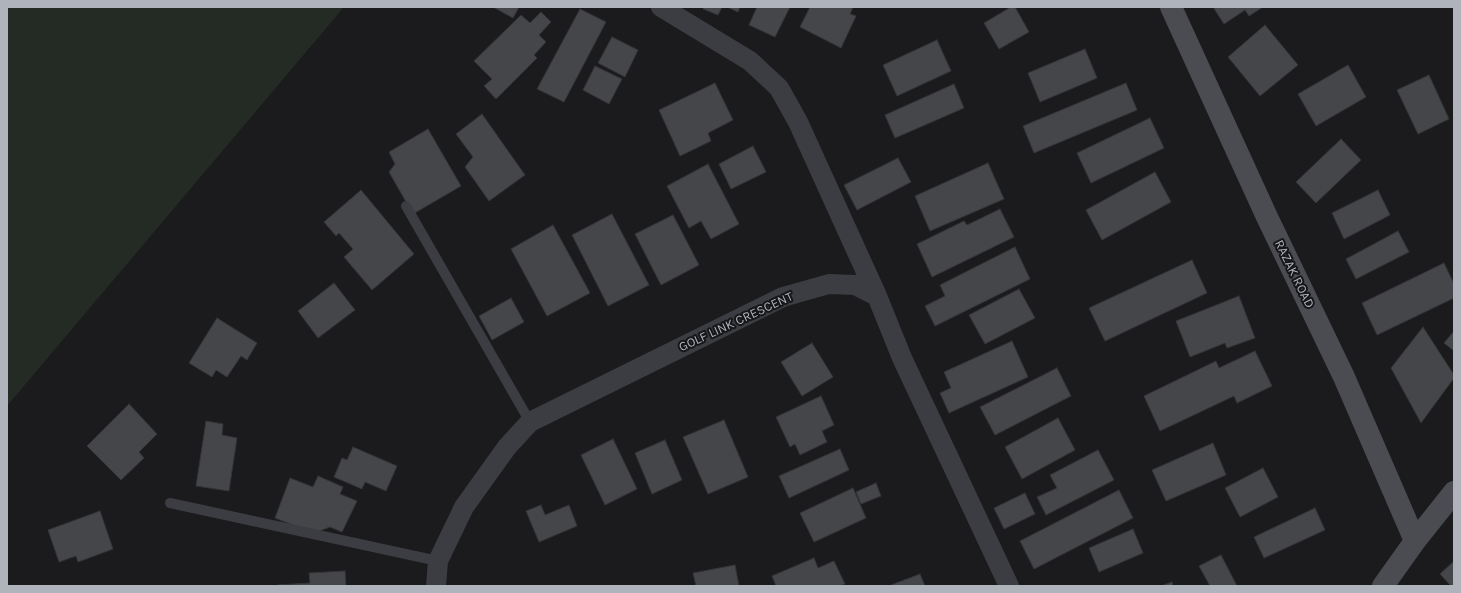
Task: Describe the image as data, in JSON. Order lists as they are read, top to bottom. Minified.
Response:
{"streets":{"main road":["RAZAK ROAD"],"street":["GOLF LINK CRESCENT"]}}
